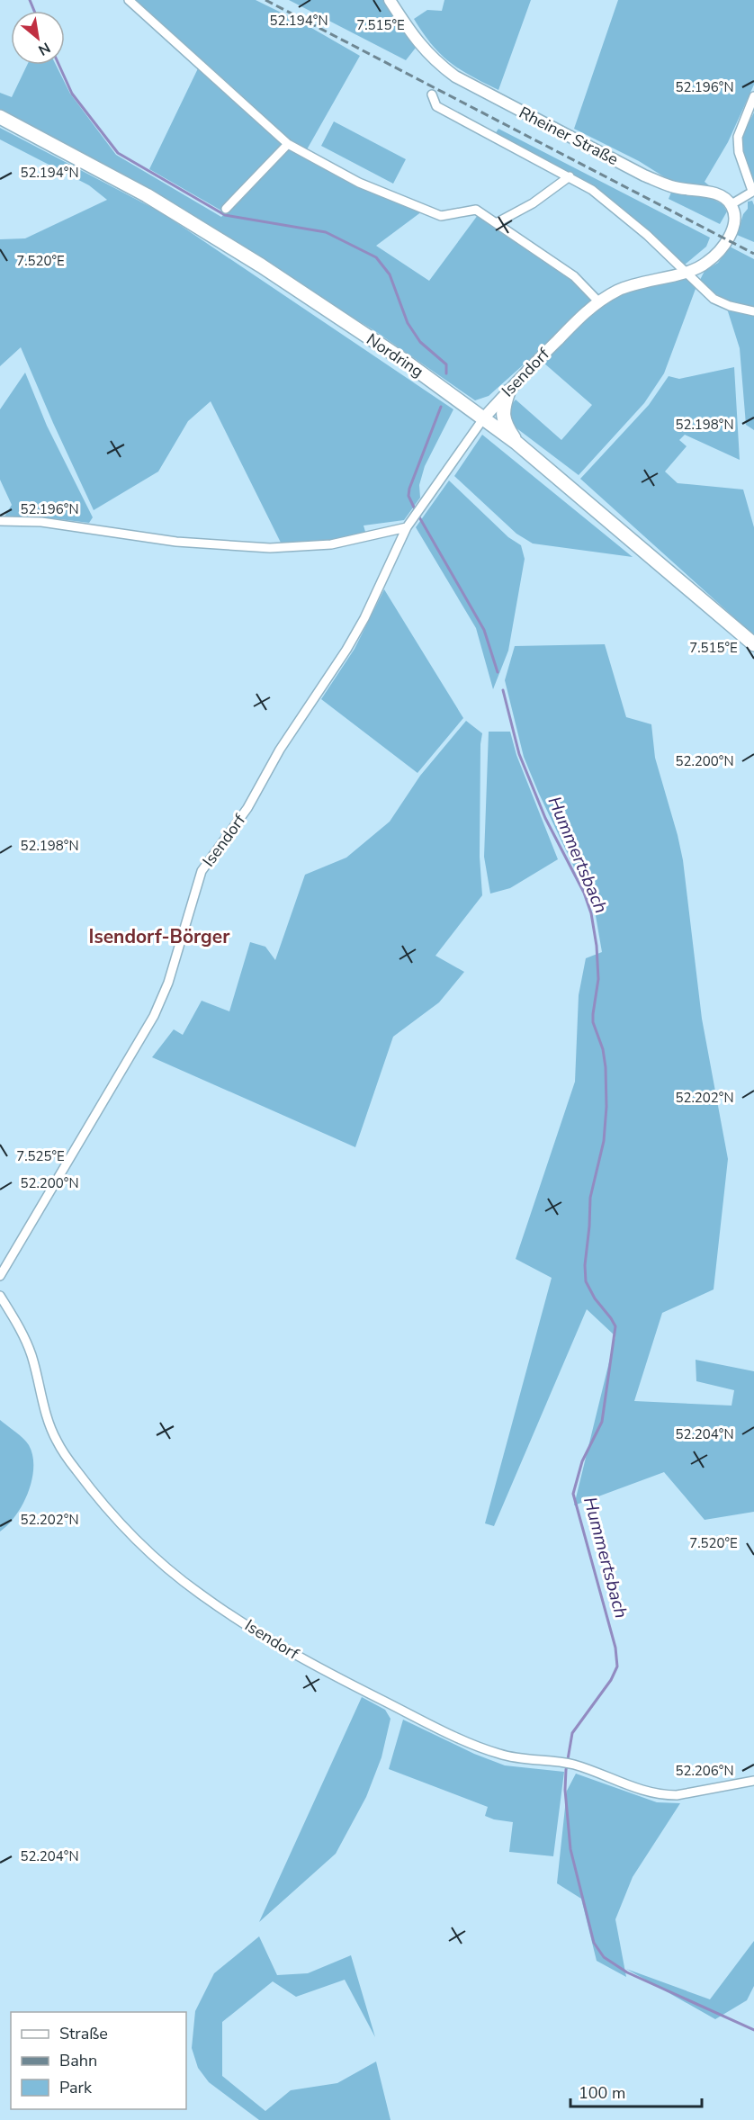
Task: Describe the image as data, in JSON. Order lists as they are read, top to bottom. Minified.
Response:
{"streets":{"main road":["Nordring"],"street":["Rheiner Straße","Isendorf"]},"crossings":[["Rheiner Straße","Isendorf"],["Nordring","Isendorf"]],"districts":["Isendorf-Börger"],"water":["Hummertsbach"],"legend":["Straße","Bahn","Park"],"scale_bar":"100 m","north":"bottom right","coordinates":["52.194°N","7.515°E","52.196°N","7.520°E","52.198°N","52.200°N","52.202°N","7.525°E","52.204°N","52.206°N"]}
